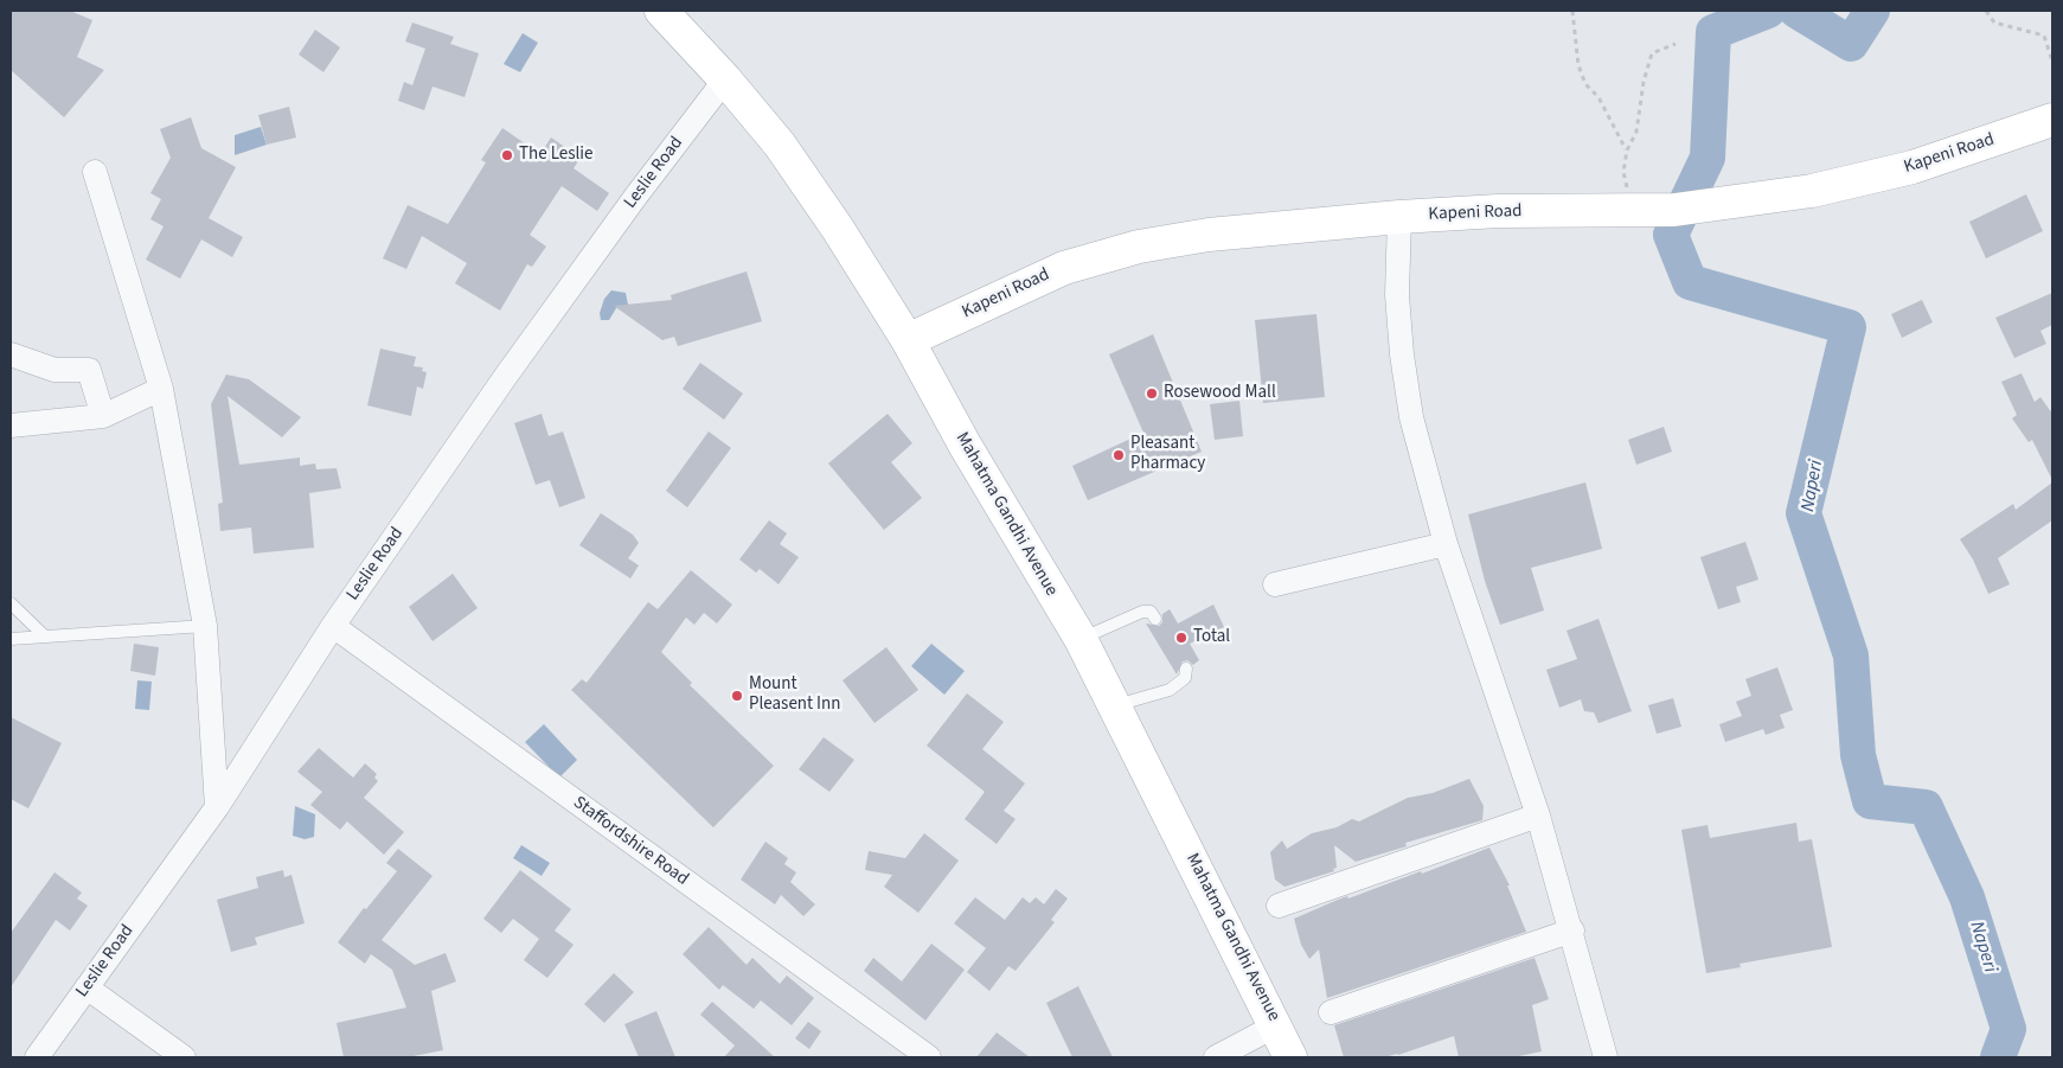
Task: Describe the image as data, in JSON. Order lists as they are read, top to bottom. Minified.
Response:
{"streets":{"main road":["Kapeni Road","Mahatma Gandhi Avenue"],"street":["Leslie Road","Staffordshire Road"]},"crossings":[["Kapeni Road","Mahatma Gandhi Avenue"],["Leslie Road","Mahatma Gandhi Avenue"],["Leslie Road","Staffordshire Road"]],"water":["Naperi"],"places":["The Leslie","Rosewood Mall","Pleasant Pharmacy","Total","Mount Pleasent Inn"]}
